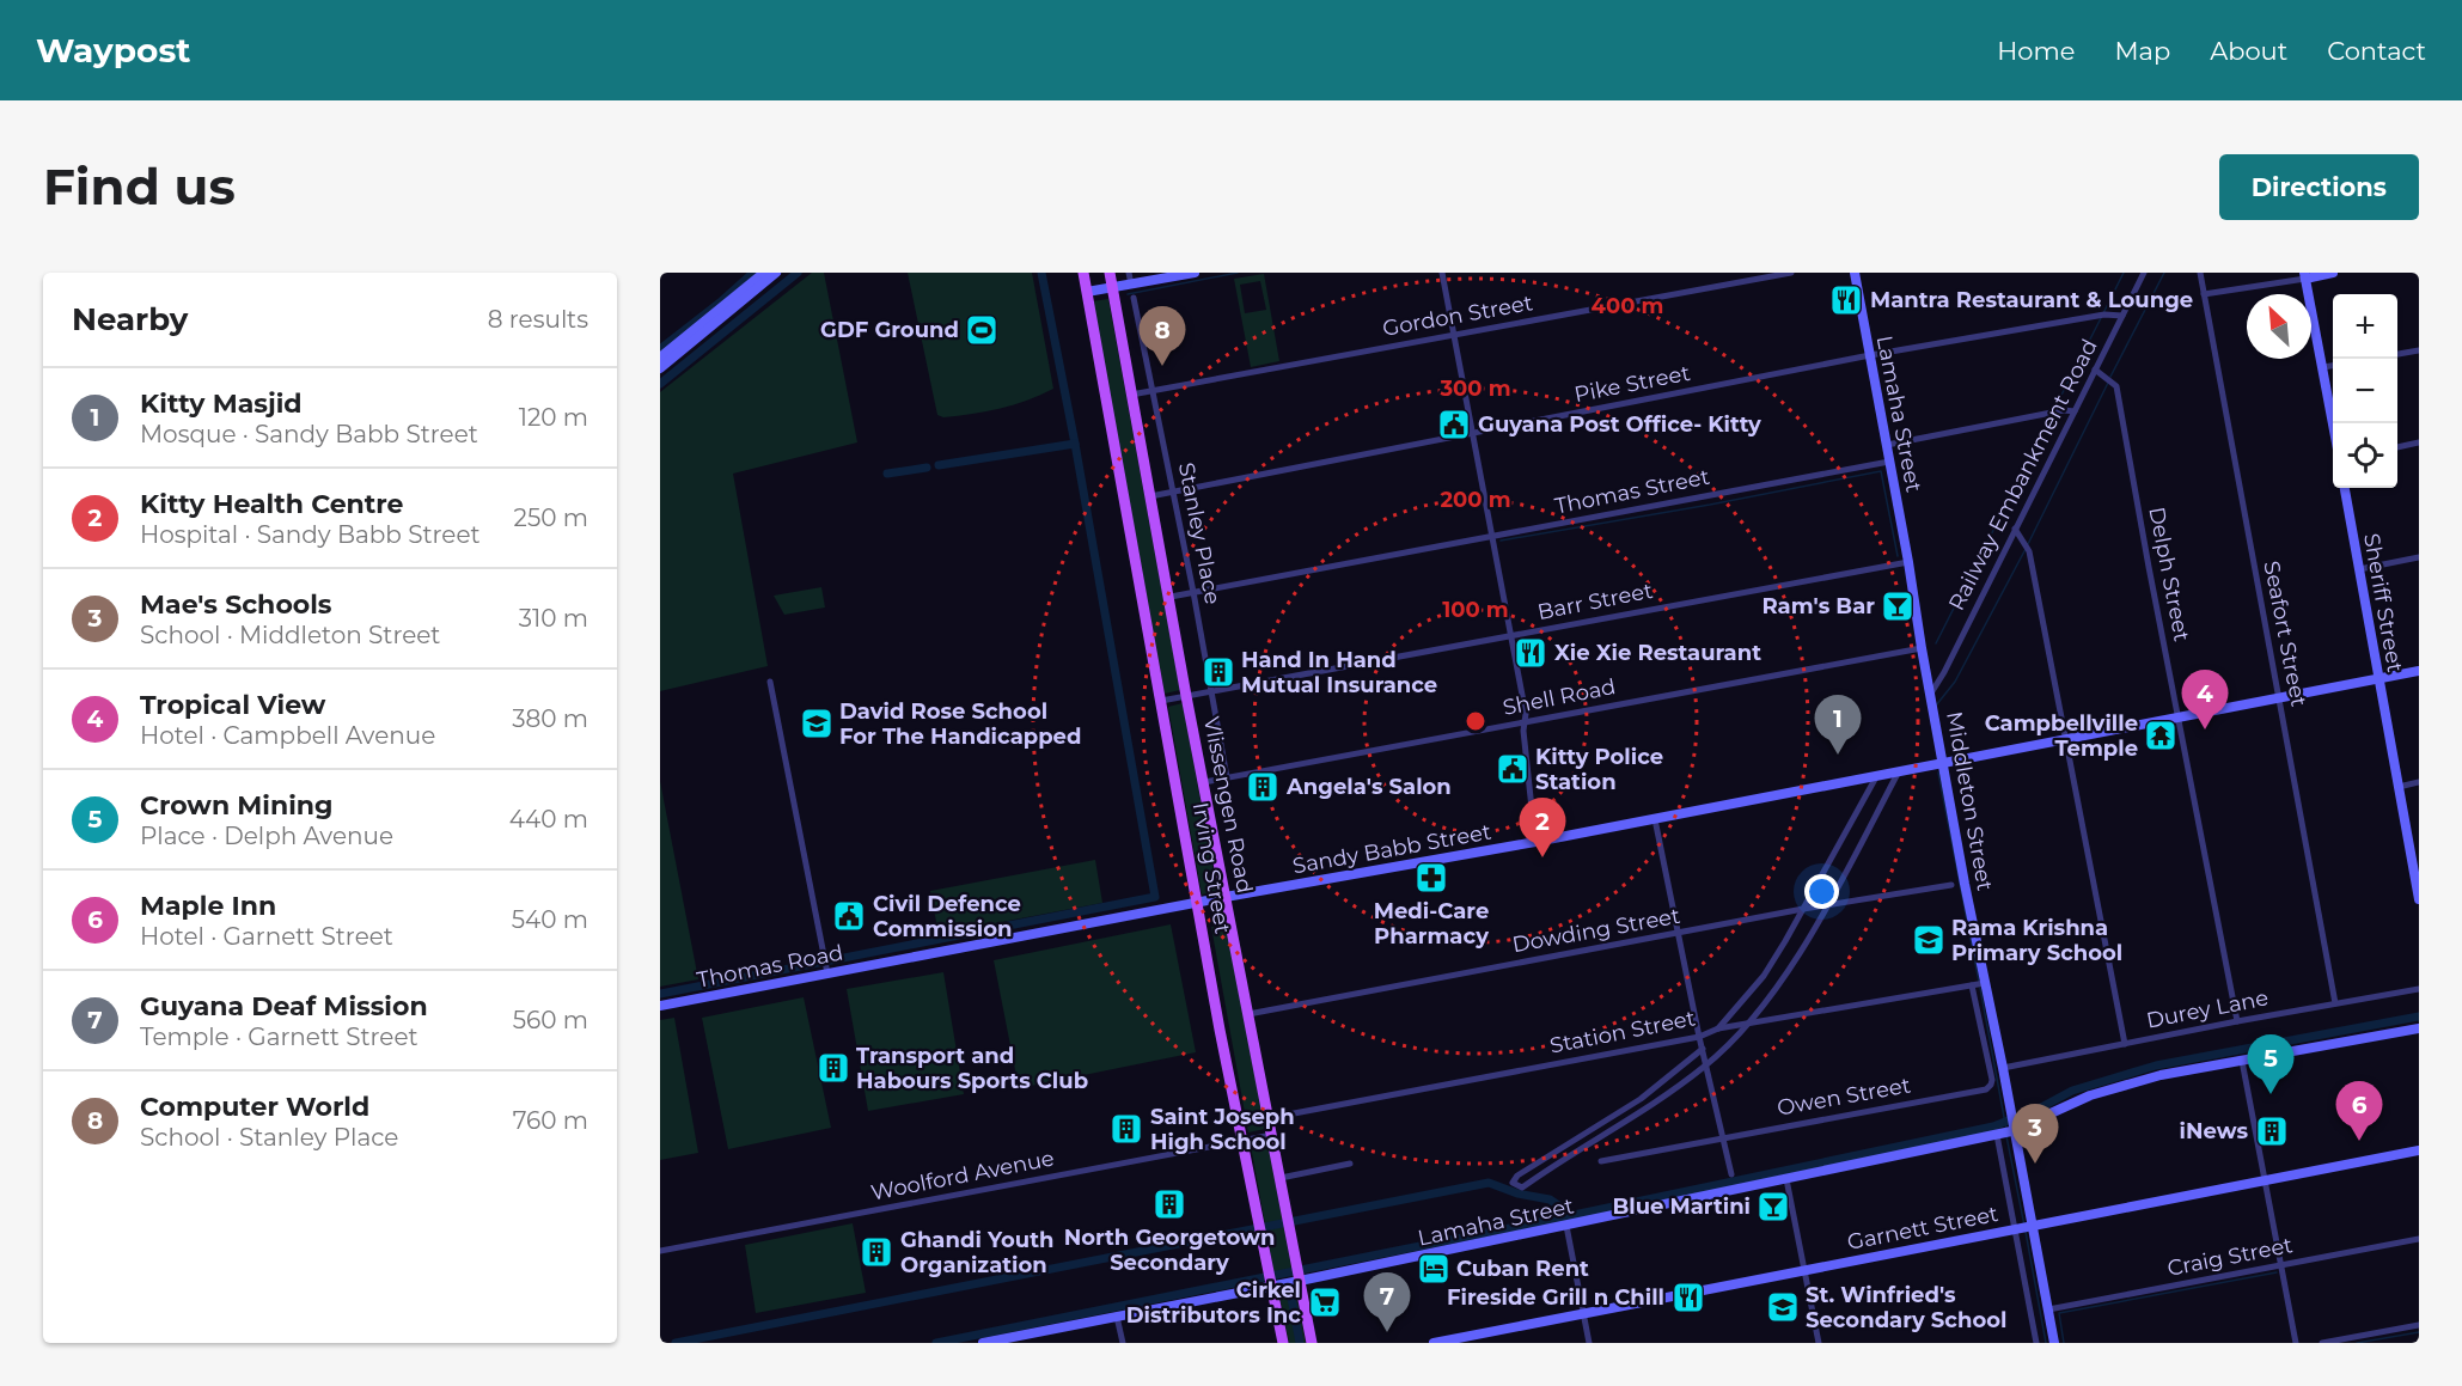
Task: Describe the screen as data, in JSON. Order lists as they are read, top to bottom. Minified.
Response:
{"streets":{"main road":["Vlissengen Road","Irving Street"],"street":["Gordon Street","Pike Street","Lamaha Street","Railway Embankment Road","Thomas Street","Stanley Place","Delph Street","Barr Street","Sheriff Street","Seafort Street","Shell Road","Middleton Street","Sandy Babb Street","Dowding Street","Thomas Road","Durey Lane","Station Street","Owen Street","Woolford Avenue","Garnett Street","Craig Street"]},"crossings":[["Gordon Street","Stanley Place"],["Gordon Street","Vlissengen Road"],["Pike Street","Lamaha Street"],["Pike Street","Railway Embankment Road"],["Pike Street","Stanley Place"],["Pike Street","Vlissengen Road"],["Lamaha Street","Thomas Street"],["Lamaha Street","Barr Street"],["Lamaha Street","Middleton Street"],["Lamaha Street","Vlissengen Road"],["Lamaha Street","Irving Street"],["Railway Embankment Road","Delph Street"],["Railway Embankment Road","Middleton Street"],["Thomas Street","Stanley Place"],["Thomas Street","Vlissengen Road"],["Stanley Place","Barr Street"],["Stanley Place","Shell Road"],["Delph Street","Sandy Babb Street"],["Delph Street","Durey Lane"],["Barr Street","Middleton Street"],["Barr Street","Vlissengen Road"],["Barr Street","Irving Street"],["Sheriff Street","Sandy Babb Street"],["Seafort Street","Sandy Babb Street"],["Seafort Street","Durey Lane"],["Shell Road","Middleton Street"],["Shell Road","Vlissengen Road"],["Middleton Street","Sandy Babb Street"],["Middleton Street","Durey Lane"],["Middleton Street","Station Street"],["Middleton Street","Garnett Street"],["Middleton Street","Craig Street"],["Vlissengen Road","Sandy Babb Street"],["Vlissengen Road","Dowding Street"],["Vlissengen Road","Thomas Road"],["Vlissengen Road","Station Street"],["Vlissengen Road","Woolford Avenue"],["Sandy Babb Street","Thomas Road"],["Irving Street","Thomas Road"],["Irving Street","Woolford Avenue"],["Station Street","Owen Street"]],"places":{"restaurant":["Mantra Restaurant & Lounge","Xie Xie Restaurant","Fireside Grill n Chill"],"sports":["GDF Ground"],"public building":["Guyana Post Office- Kitty","Kitty Police Station","Civil Defence Commission"],"bar":["Ram's Bar","Blue Martini"],"building":["Hand In Hand Mutual Insurance","Angela's Salon","Transport and Habours Sports Club","Saint Joseph High School","iNews","North Georgetown Secondary","Ghandi Youth Organization"],"school or university":["David Rose School For The Handicapped","Rama Krishna Primary School","St. Winfried's Secondary School"],"temple":["Campbellville Temple"],"pharmacy":["Medi-Care Pharmacy"],"hotel":["Cuban Rent"],"supermarket":["Cirkel Distributors Inc"]},"north":"top left","page":{"header":"Waypost","nav":["Home","Map","About","Contact"],"buttons":"Directions","title":"Find us","heading":["Nearby","8 results"],"map_buttons":["+","−"],"pins":["8","4","1","2","5","6","3","7"],"list":[{"mark":"1","name":"Kitty Masjid","note":"Mosque · Sandy Babb Street","value":"120 m"},{"mark":"2","name":"Kitty Health Centre","note":"Hospital · Sandy Babb Street","value":"250 m"},{"mark":"3","name":"Mae's Schools","note":"School · Middleton Street","value":"310 m"},{"mark":"4","name":"Tropical View","note":"Hotel · Campbell Avenue","value":"380 m"},{"mark":"5","name":"Crown Mining","note":"Place · Delph Avenue","value":"440 m"},{"mark":"6","name":"Maple Inn","note":"Hotel · Garnett Street","value":"540 m"},{"mark":"7","name":"Guyana Deaf Mission","note":"Temple · Garnett Street","value":"560 m"},{"mark":"8","name":"Computer World","note":"School · Stanley Place","value":"760 m"}]},"rings":["400 m","300 m","200 m","100 m"]}
